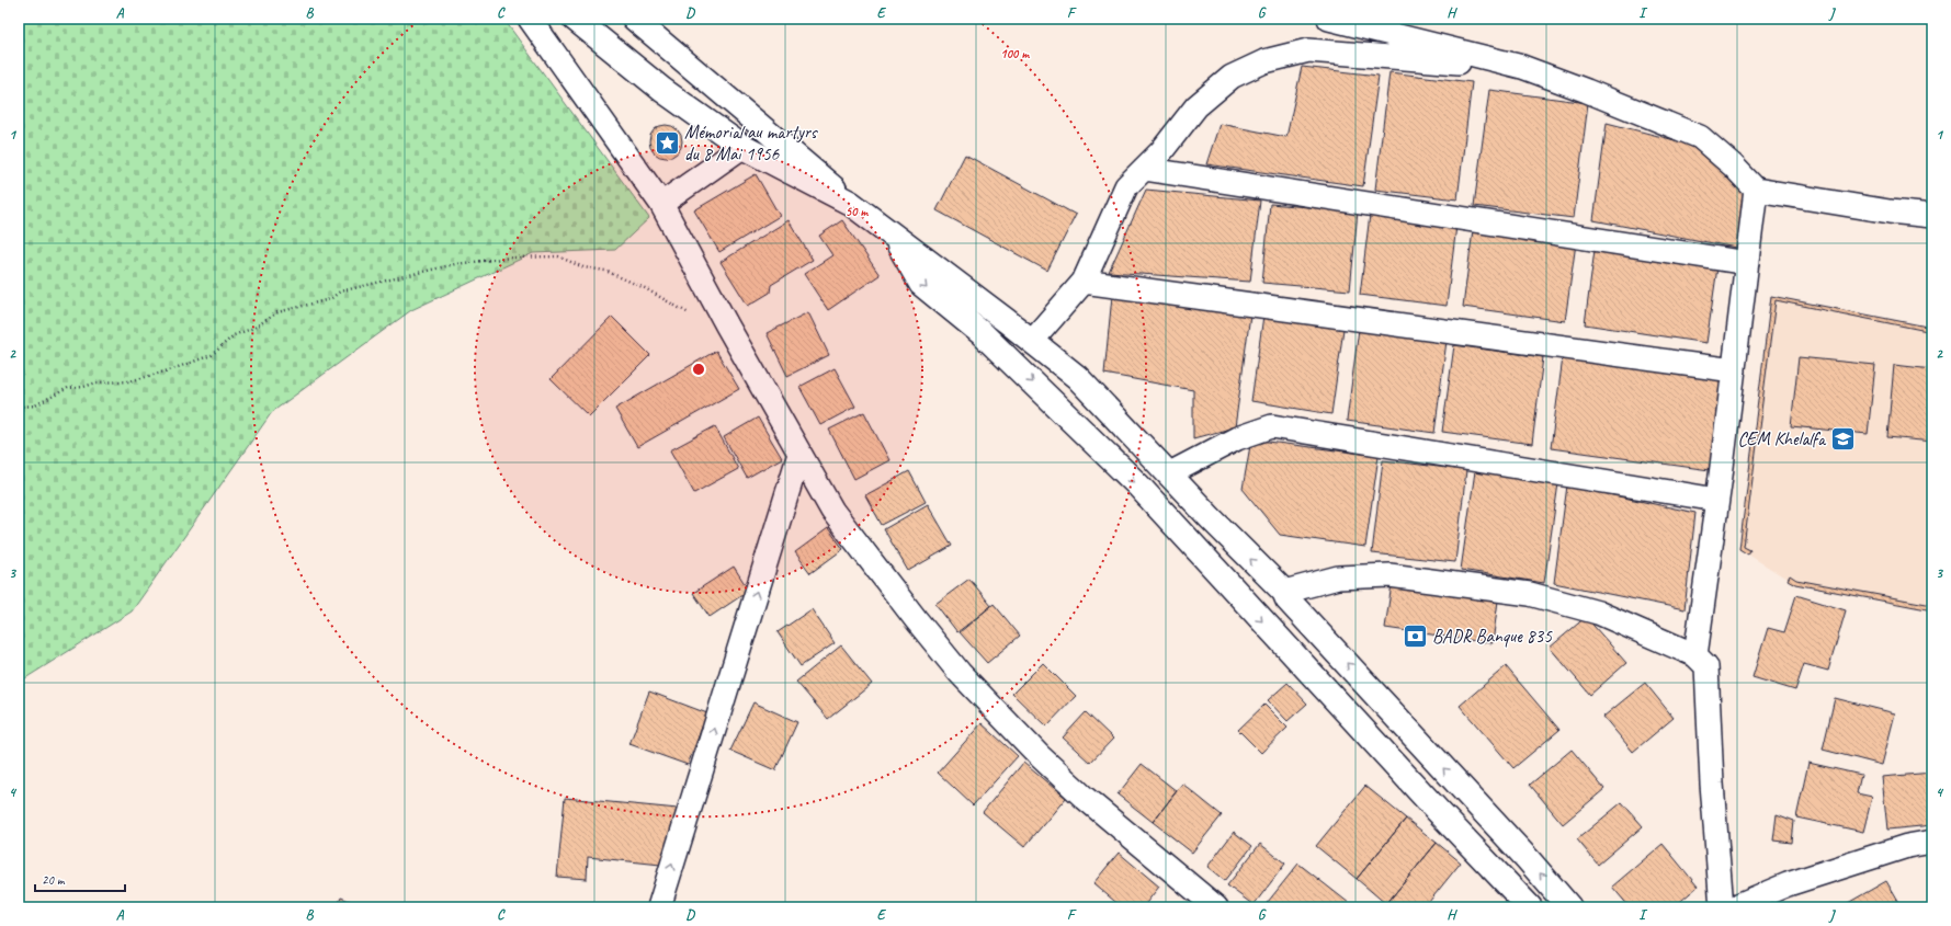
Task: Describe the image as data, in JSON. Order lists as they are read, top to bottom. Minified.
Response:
{"places":{"place":["Mémorial au martyrs du 8 Mai 1956"],"school or university":["CEM Khelalfa"],"bank":["BADR Banque 835"]},"scale_bar":"20 m","grid":{"columns":["A","B","C","D","E","F","G","H","I","J"],"rows":["1","2","3","4"]},"rings":["100 m","50 m"]}
